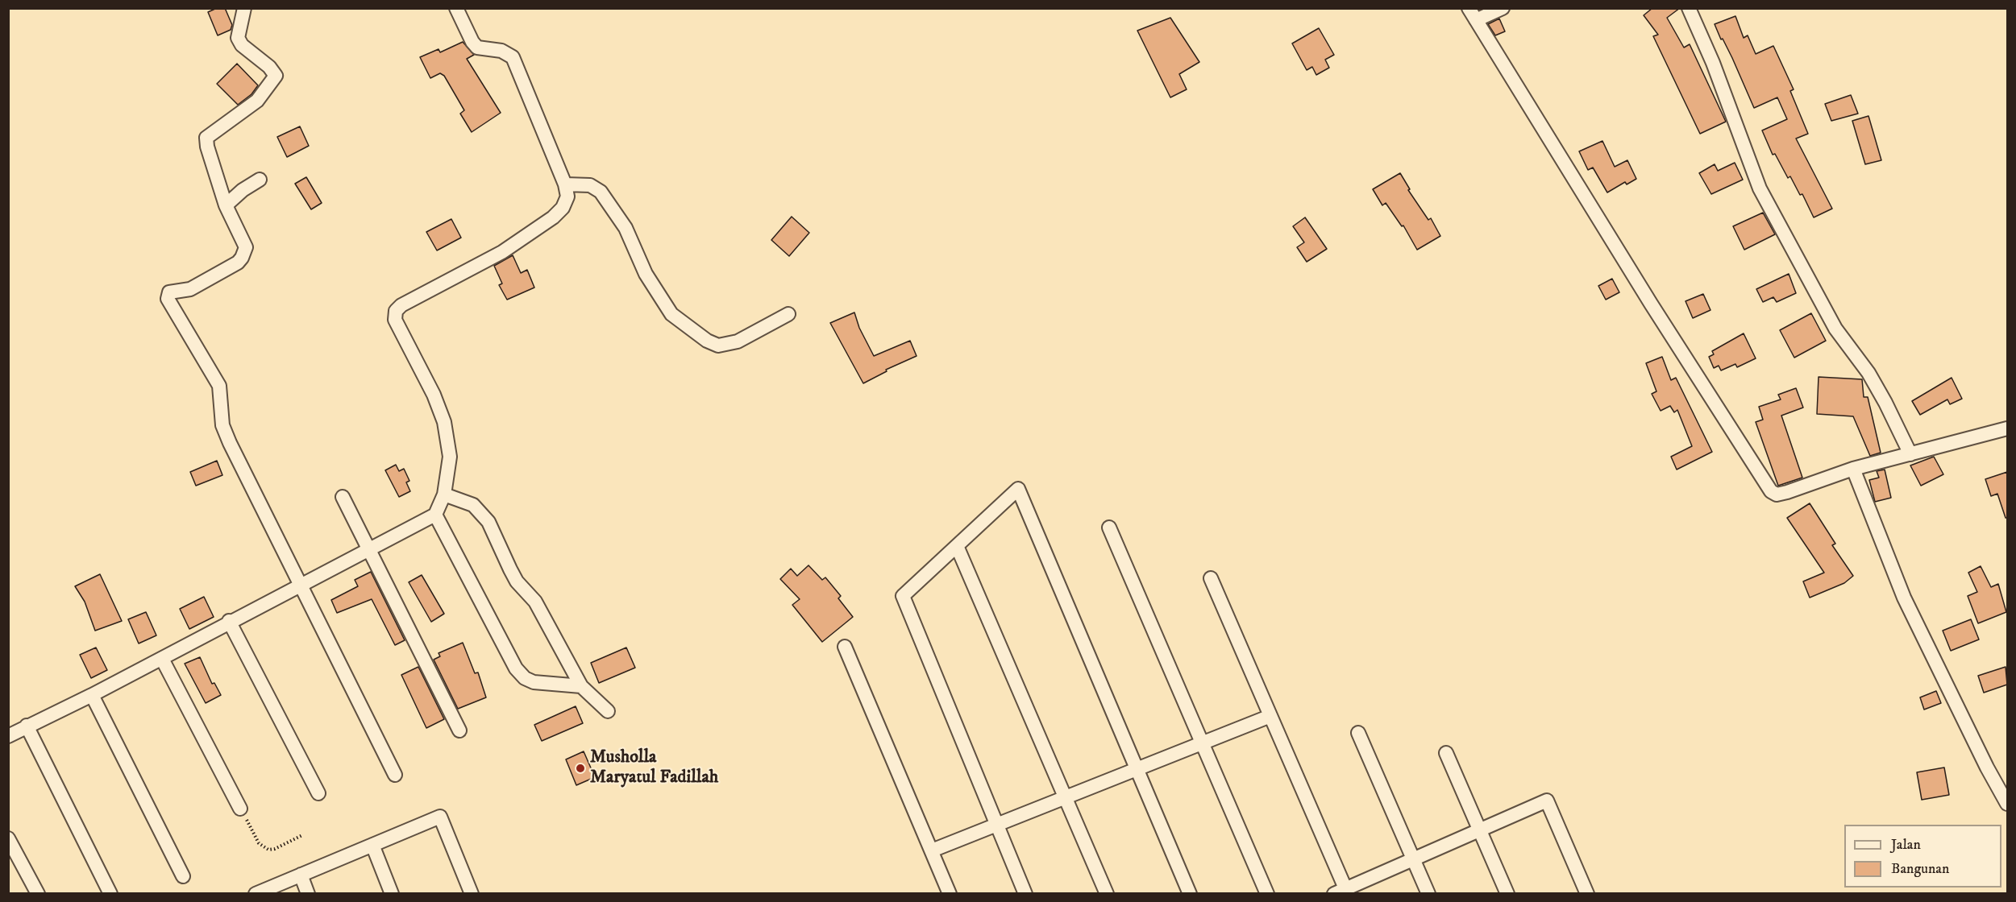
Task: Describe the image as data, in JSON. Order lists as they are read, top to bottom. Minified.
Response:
{"places":["Musholla Maryatul Fadillah"],"legend":["Jalan","Bangunan"]}
